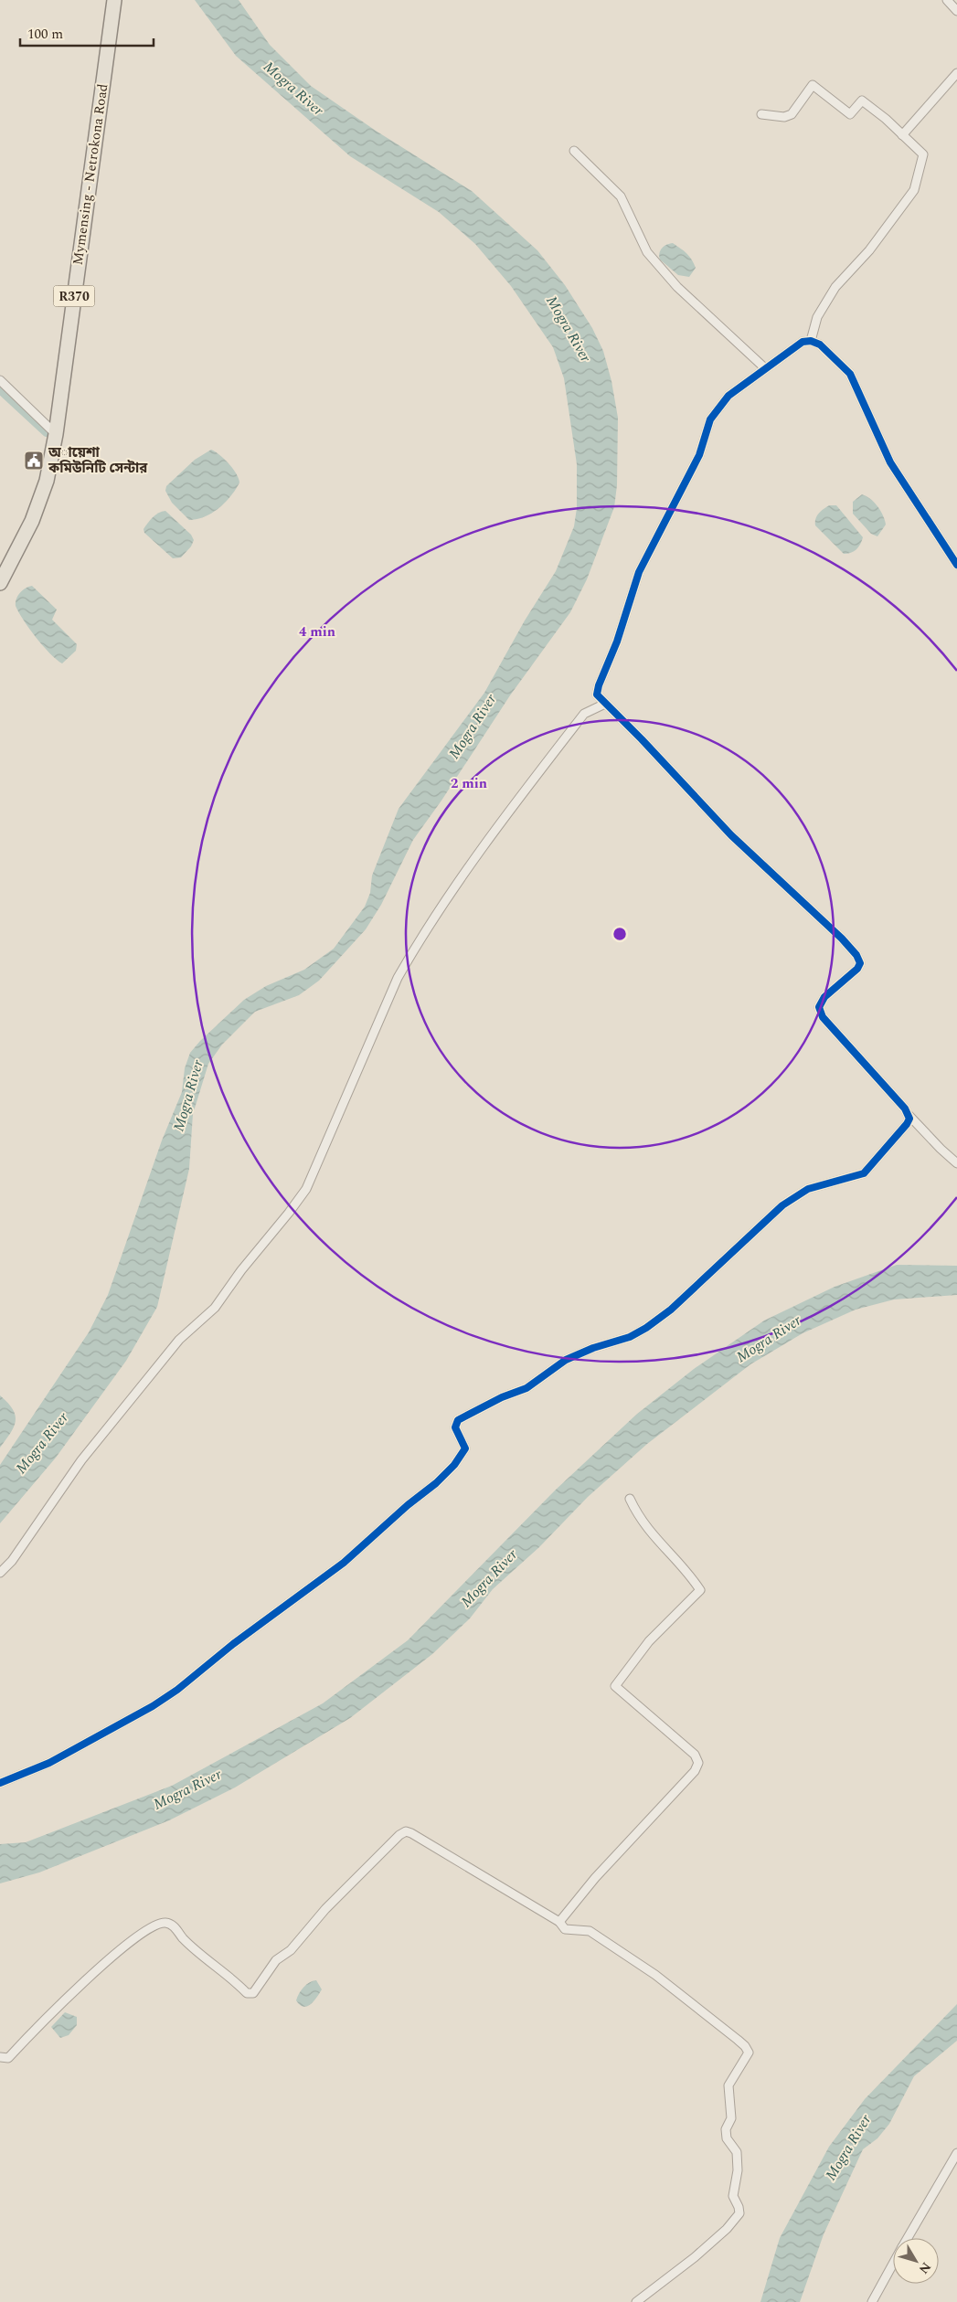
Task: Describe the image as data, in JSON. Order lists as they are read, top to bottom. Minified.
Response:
{"streets":{"main road":["Mymensing - Netrokona Road","R370"]},"water":["Mogra River"],"places":{"public building":["অায়েশা কমিউনিটি সেন্টার"]},"scale_bar":"100 m","north":"bottom right","rings":["4 min","2 min"]}
